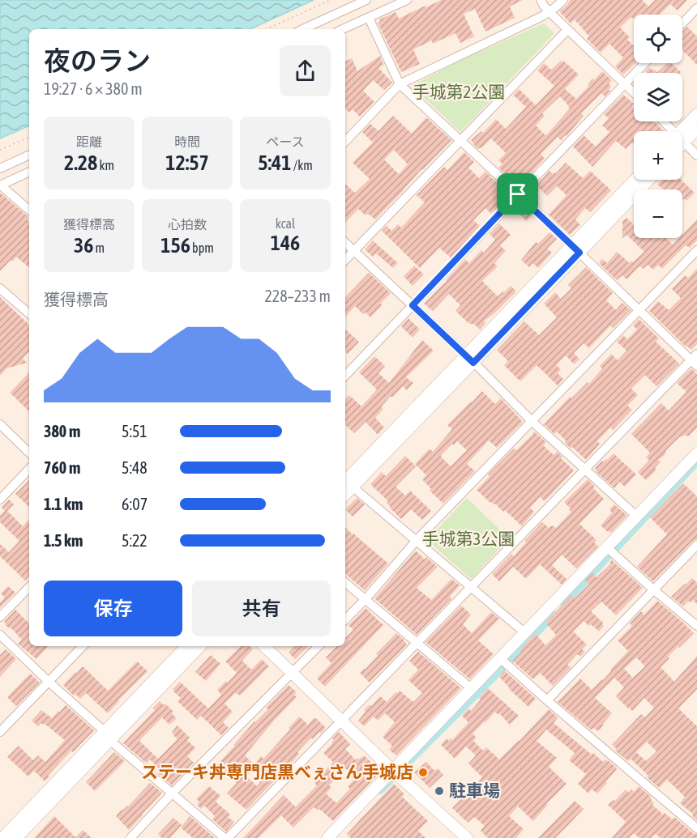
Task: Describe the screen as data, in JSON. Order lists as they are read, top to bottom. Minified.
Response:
{"parks":["手城第2公園","手城第3公園"],"places":["ステーキ丼専門店黒べぇさん手城店","駐車場"],"page":{"map_buttons":["+","−"],"heading":["夜のラン","19:27 · 6 × 380 m"],"stats":[["距離","2.28 km"],["時間","12:57"],["ペース","5:41 /km"],["獲得標高","36 m"],["心拍数","156 bpm"],["kcal","146"]],"chart":["獲得標高","228–233 m"],"list":[{"name":"380 m","note":"5:51"},{"name":"760 m","note":"5:48"},{"name":"1.1 km","note":"6:07"},{"name":"1.5 km","note":"5:22"}],"buttons":["保存","共有"]}}
